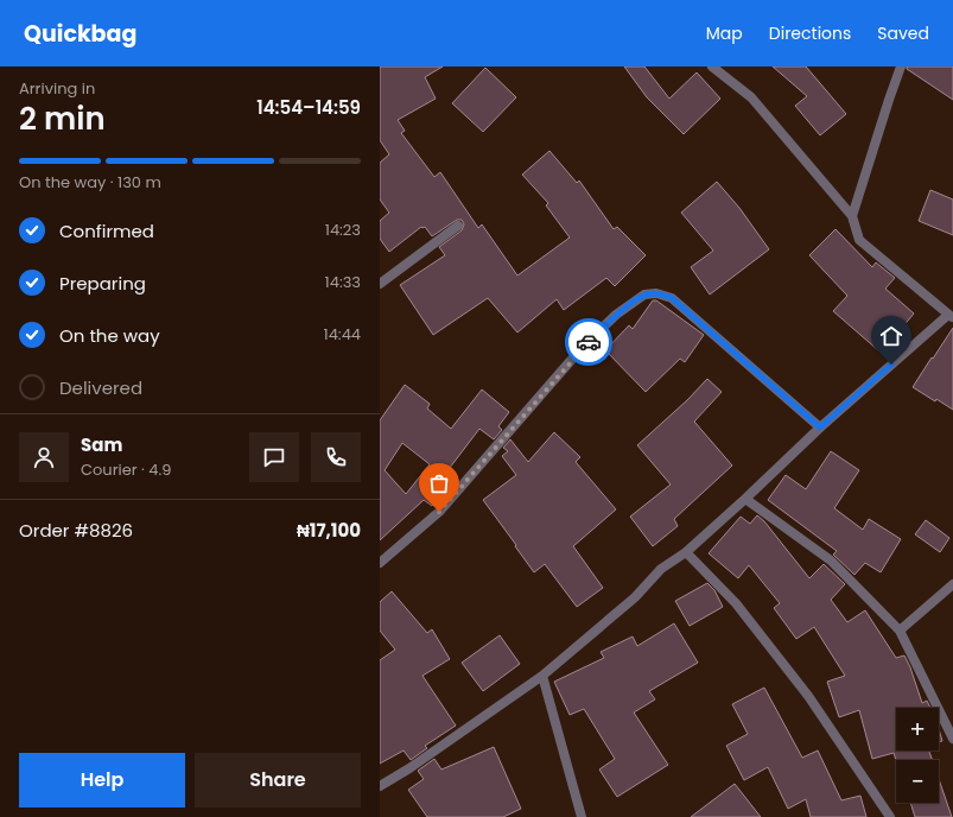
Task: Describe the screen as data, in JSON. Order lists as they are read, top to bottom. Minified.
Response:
{"page":{"header":"Quickbag","nav":["Map","Directions","Saved"],"heading":["2 min","Arriving in","14:54–14:59"],"panel":["Sam","Courier · 4.9","Order #8826","₦17,100"],"bar":"On the way · 130 m","list":[["Confirmed","14:23"],["Preparing","14:33"],["On the way","14:44"],"Delivered"],"map_buttons":["+","−"],"buttons":["Help","Share"]}}
